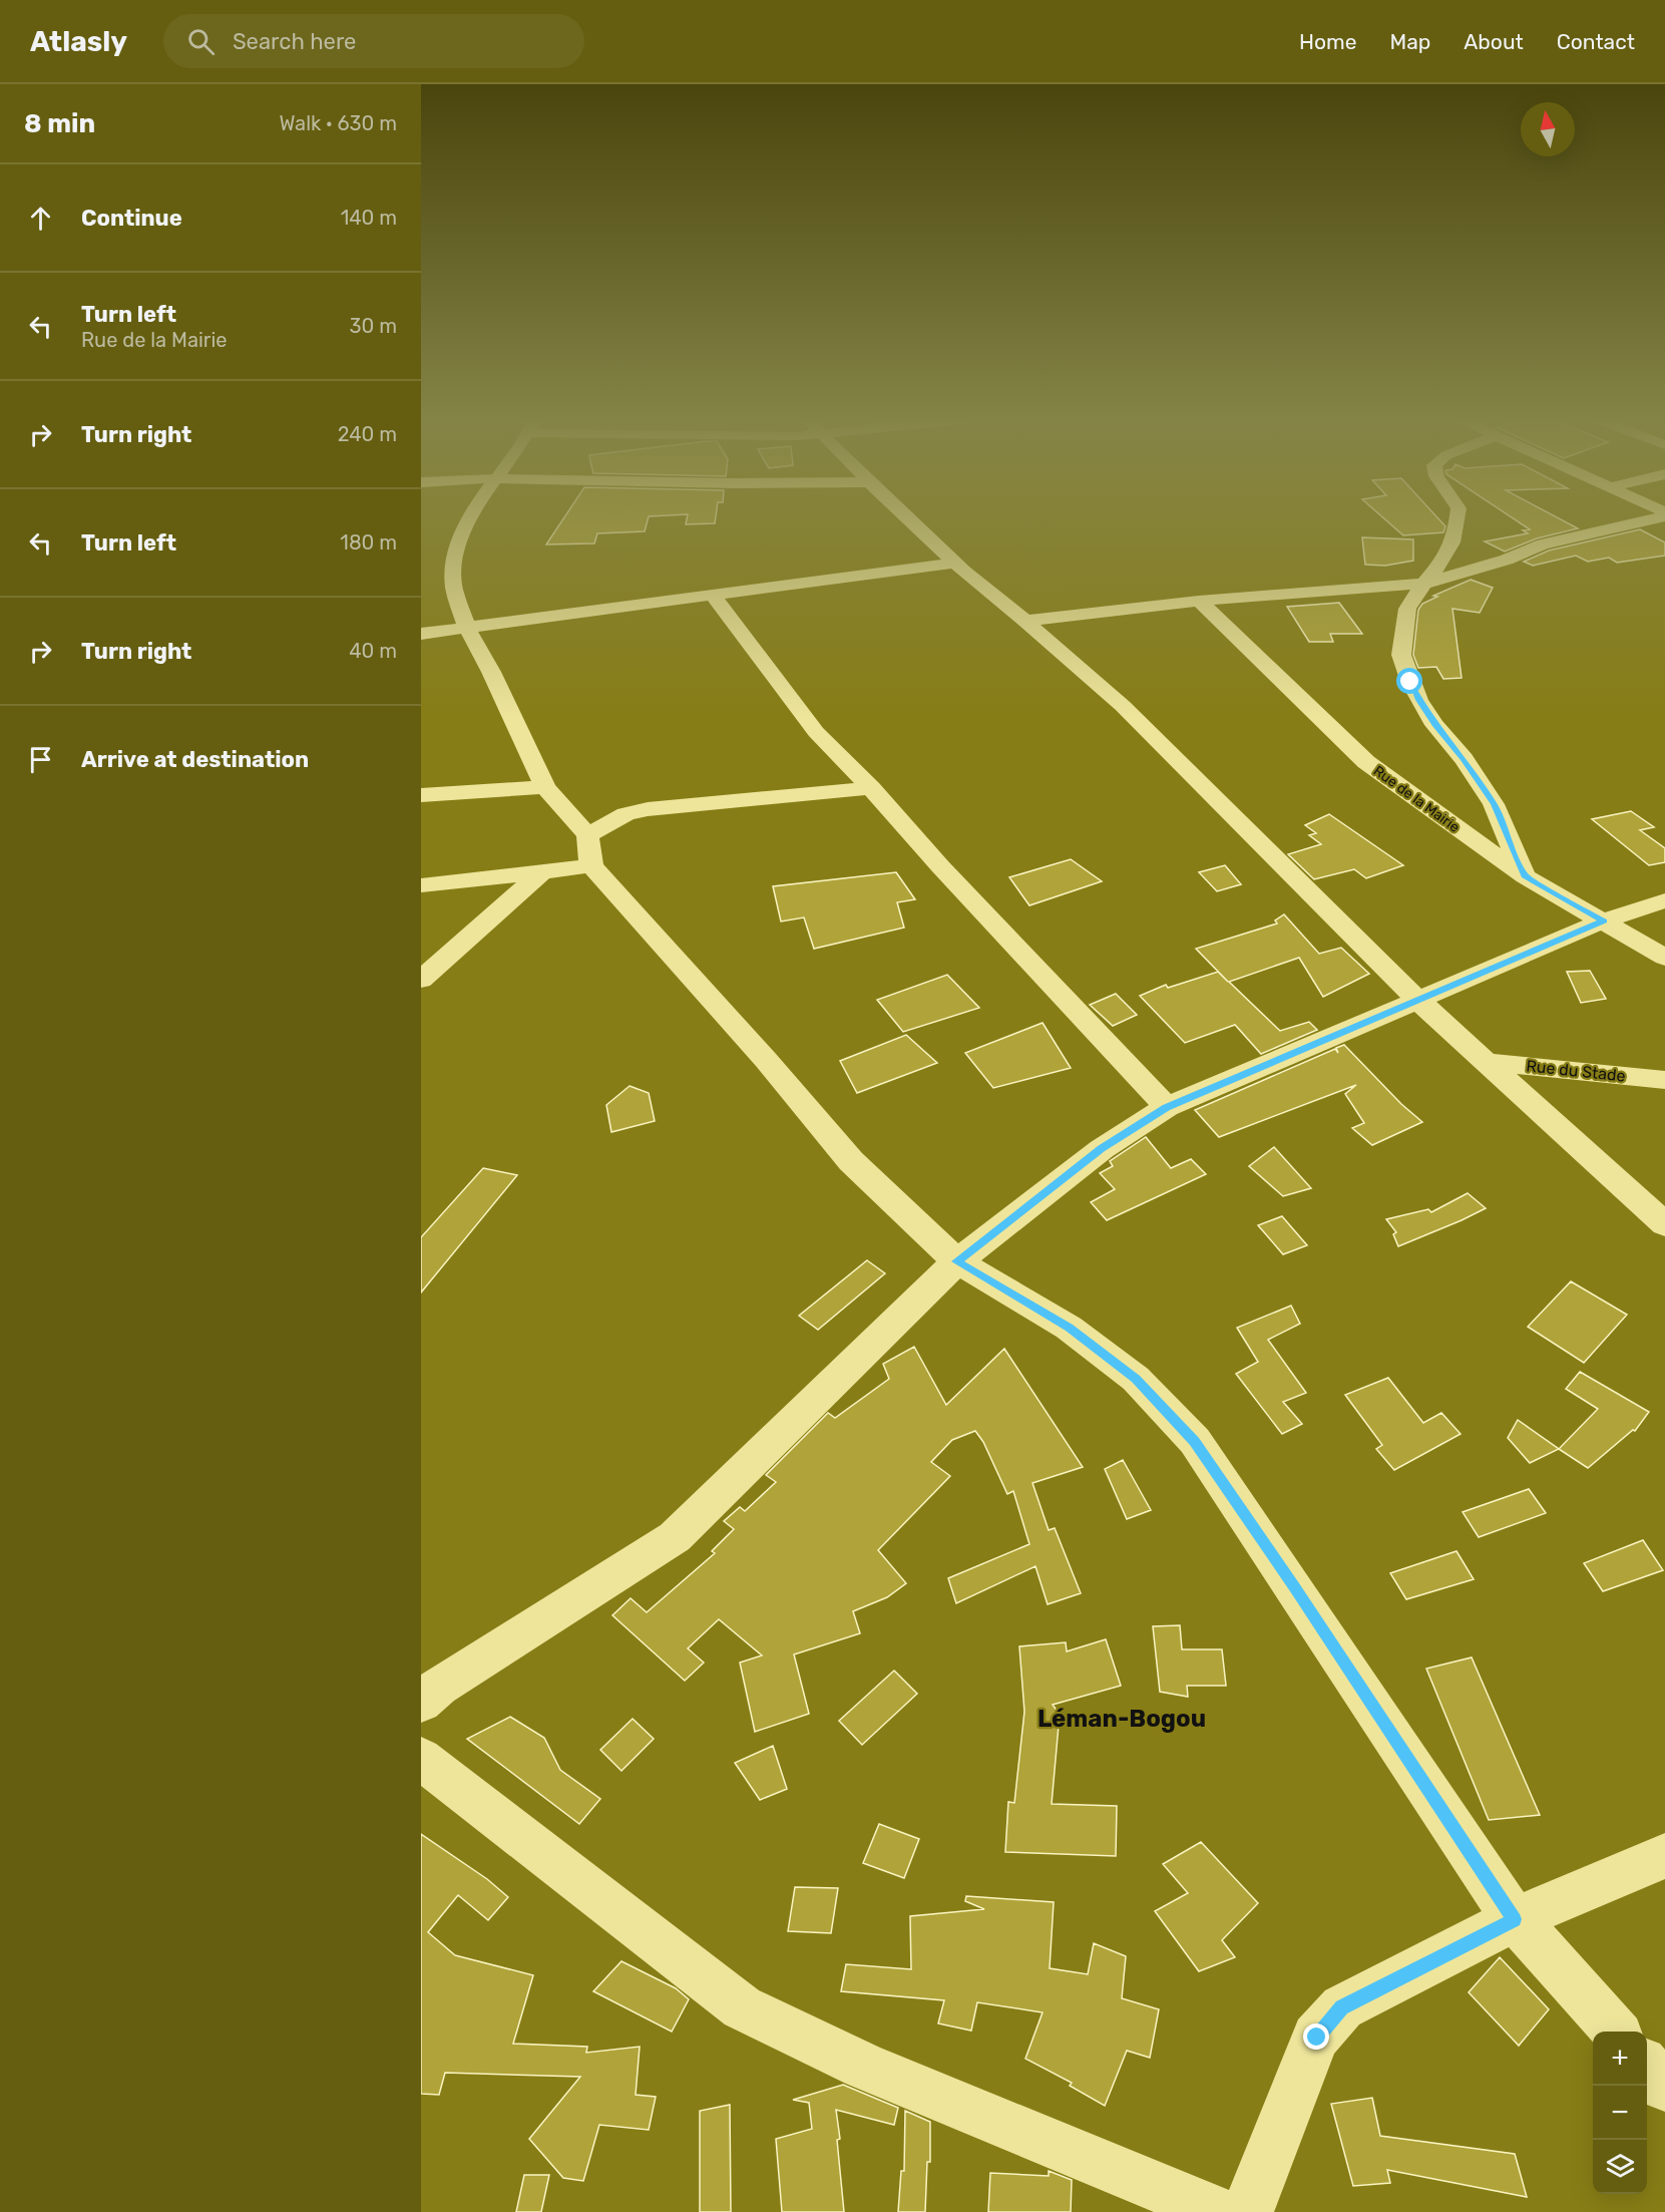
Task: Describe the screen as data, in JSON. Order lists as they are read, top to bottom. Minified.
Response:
{"streets":{"street":["Rue de la Mairie","Rue du Stade"]},"districts":["Léman-Bogou"],"north":"top","page":{"header":"Atlasly","search":"Search here","nav":["Home","Map","About","Contact"],"heading":["8 min","Walk · 630 m"],"list":[["Continue","140 m"],["Turn left","Rue de la Mairie","30 m"],["Turn right","240 m"],["Turn left","180 m"],["Turn right","40 m"],"Arrive at destination"],"map_buttons":["+","−"]}}
